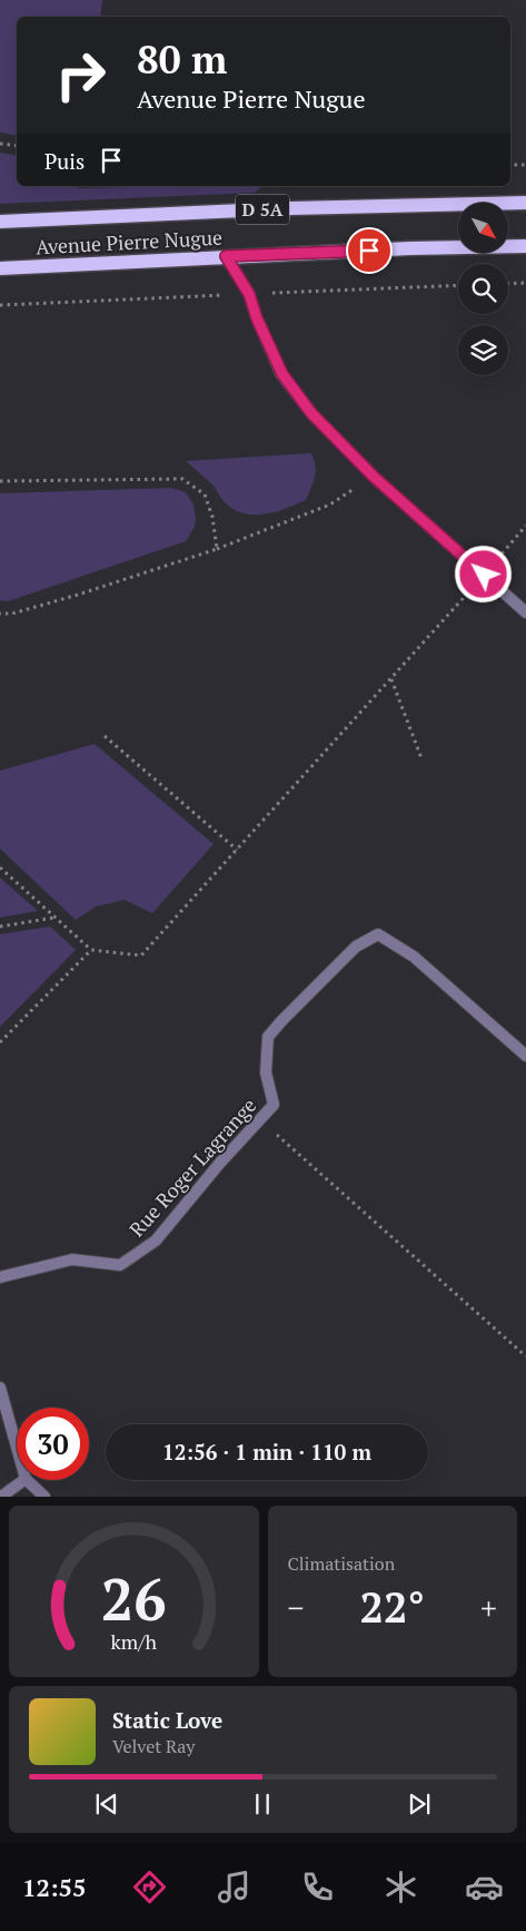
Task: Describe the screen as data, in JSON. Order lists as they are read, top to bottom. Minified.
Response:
{"streets":{"main road":["D 5A","Avenue Pierre Nugue"],"street":["Rue Roger Lagrange"]},"north":"bottom right","page":{"turn":["80 m","Avenue Pierre Nugue"],"then":"Puis","limit":"30","trip":"12:56 · 1 min · 110 m","tile":"Climatisation","heat":["−","22°","+"],"song":["Static Love","Velvet Ray"],"tabs":"12:55","gauge":["26","km/h"]}}
